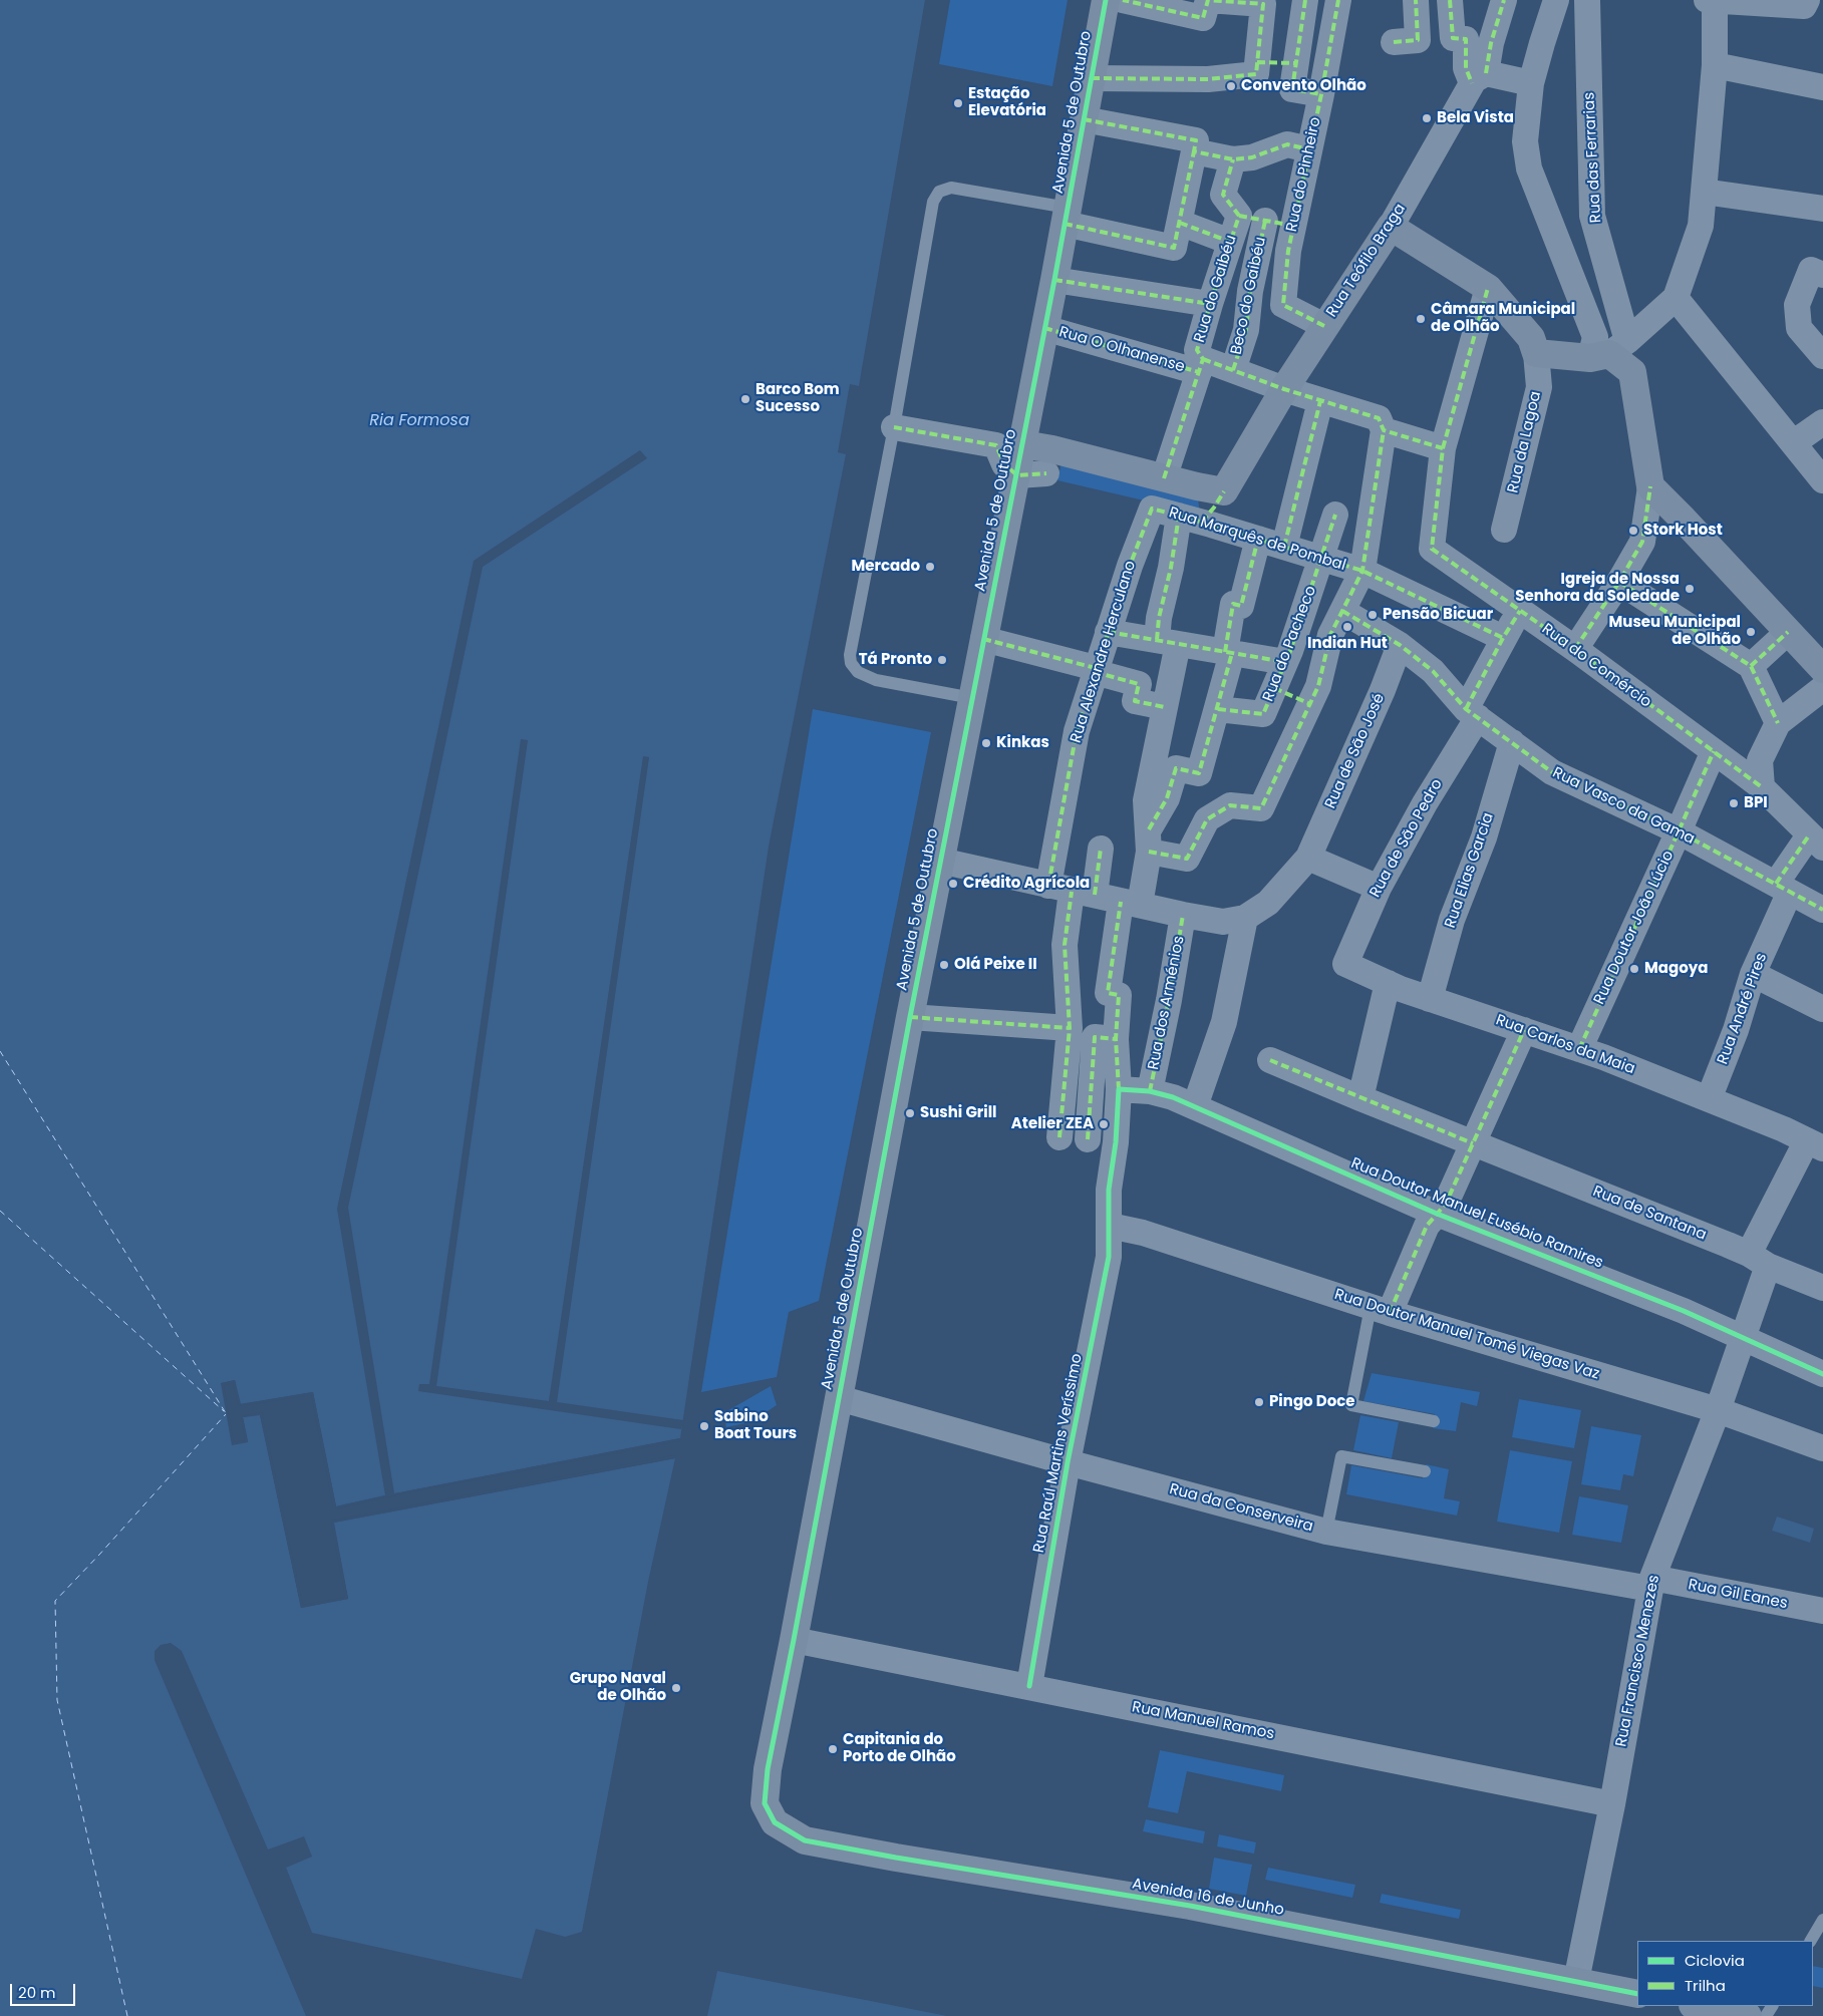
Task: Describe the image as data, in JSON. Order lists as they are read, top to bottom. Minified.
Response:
{"streets":{"main road":["Avenida 5 de Outubro","Rua Teófilo Braga","Avenida 16 de Junho"],"street":["Rua das Ferrarias","Rua do Pinheiro","Rua do Gaibéu","Beco do Gaibéu","Rua O Olhanense","Rua da Lagoa","Rua Marquês de Pombal","Rua do Pacheco","Rua Alexandre Herculano","Rua do Comércio","Rua de São José","Rua Vasco da Gama","Rua de São Pedro","Rua Elias Garcia","Rua Doutor João Lúcio","Rua dos Arménios","Rua André Pires","Rua Carlos da Maia","Rua Doutor Manuel Eusébio Ramires","Rua de Santana","Rua Doutor Manuel Tomé Viegas Vaz","Rua Raúl Martins Veríssimo","Rua da Conserveira","Rua Gil Eanes","Rua Francisco Menezes","Rua Manuel Ramos"]},"crossings":[["Avenida 5 de Outubro","Rua O Olhanense"],["Avenida 5 de Outubro","Rua da Conserveira"],["Avenida 5 de Outubro","Rua Manuel Ramos"],["Avenida 5 de Outubro","Avenida 16 de Junho"],["Rua do Pinheiro","Rua Teófilo Braga"],["Rua Teófilo Braga","Rua O Olhanense"],["Rua do Gaibéu","Rua O Olhanense"],["Beco do Gaibéu","Rua O Olhanense"],["Rua Marquês de Pombal","Rua do Pacheco"],["Rua Marquês de Pombal","Rua Alexandre Herculano"],["Rua Marquês de Pombal","Rua de São Pedro"],["Rua do Comércio","Rua de São Pedro"],["Rua do Comércio","Rua Doutor João Lúcio"],["Rua do Comércio","Rua André Pires"],["Rua de São José","Rua Vasco da Gama"],["Rua Vasco da Gama","Rua de São Pedro"],["Rua Vasco da Gama","Rua Elias Garcia"],["Rua Vasco da Gama","Rua Doutor João Lúcio"],["Rua Vasco da Gama","Rua André Pires"],["Rua de São Pedro","Rua Carlos da Maia"],["Rua Elias Garcia","Rua Carlos da Maia"],["Rua Doutor João Lúcio","Rua Carlos da Maia"],["Rua dos Arménios","Rua Doutor Manuel Eusébio Ramires"],["Rua André Pires","Rua Carlos da Maia"],["Rua Carlos da Maia","Rua Francisco Menezes"],["Rua Doutor Manuel Eusébio Ramires","Rua Raúl Martins Veríssimo"],["Rua Doutor Manuel Eusébio Ramires","Rua Francisco Menezes"],["Rua de Santana","Rua Francisco Menezes"],["Rua Doutor Manuel Tomé Viegas Vaz","Rua Raúl Martins Veríssimo"],["Rua Doutor Manuel Tomé Viegas Vaz","Rua Francisco Menezes"],["Rua Raúl Martins Veríssimo","Rua da Conserveira"],["Rua Raúl Martins Veríssimo","Rua Manuel Ramos"],["Rua da Conserveira","Rua Gil Eanes"],["Rua da Conserveira","Rua Francisco Menezes"],["Rua Gil Eanes","Rua Francisco Menezes"],["Rua Francisco Menezes","Rua Manuel Ramos"],["Rua Francisco Menezes","Avenida 16 de Junho"]],"water":["Ria Formosa"],"places":["Convento Olhão","Estação Elevatória","Bela Vista","Câmara Municipal de Olhão","Barco Bom Sucesso","Stork Host","Mercado","Igreja de Nossa Senhora da Soledade","Pensão Bicuar","Indian Hut","Museu Municipal de Olhão","Tá Pronto","Kinkas","BPI","Crédito Agrícola","Olá Peixe II","Magoya","Sushi Grill","Atelier ZEA","Pingo Doce","Sabino Boat Tours","Grupo Naval de Olhão","Capitania do Porto de Olhão"],"legend":["Ciclovia","Trilha"],"scale_bar":"20 m"}
